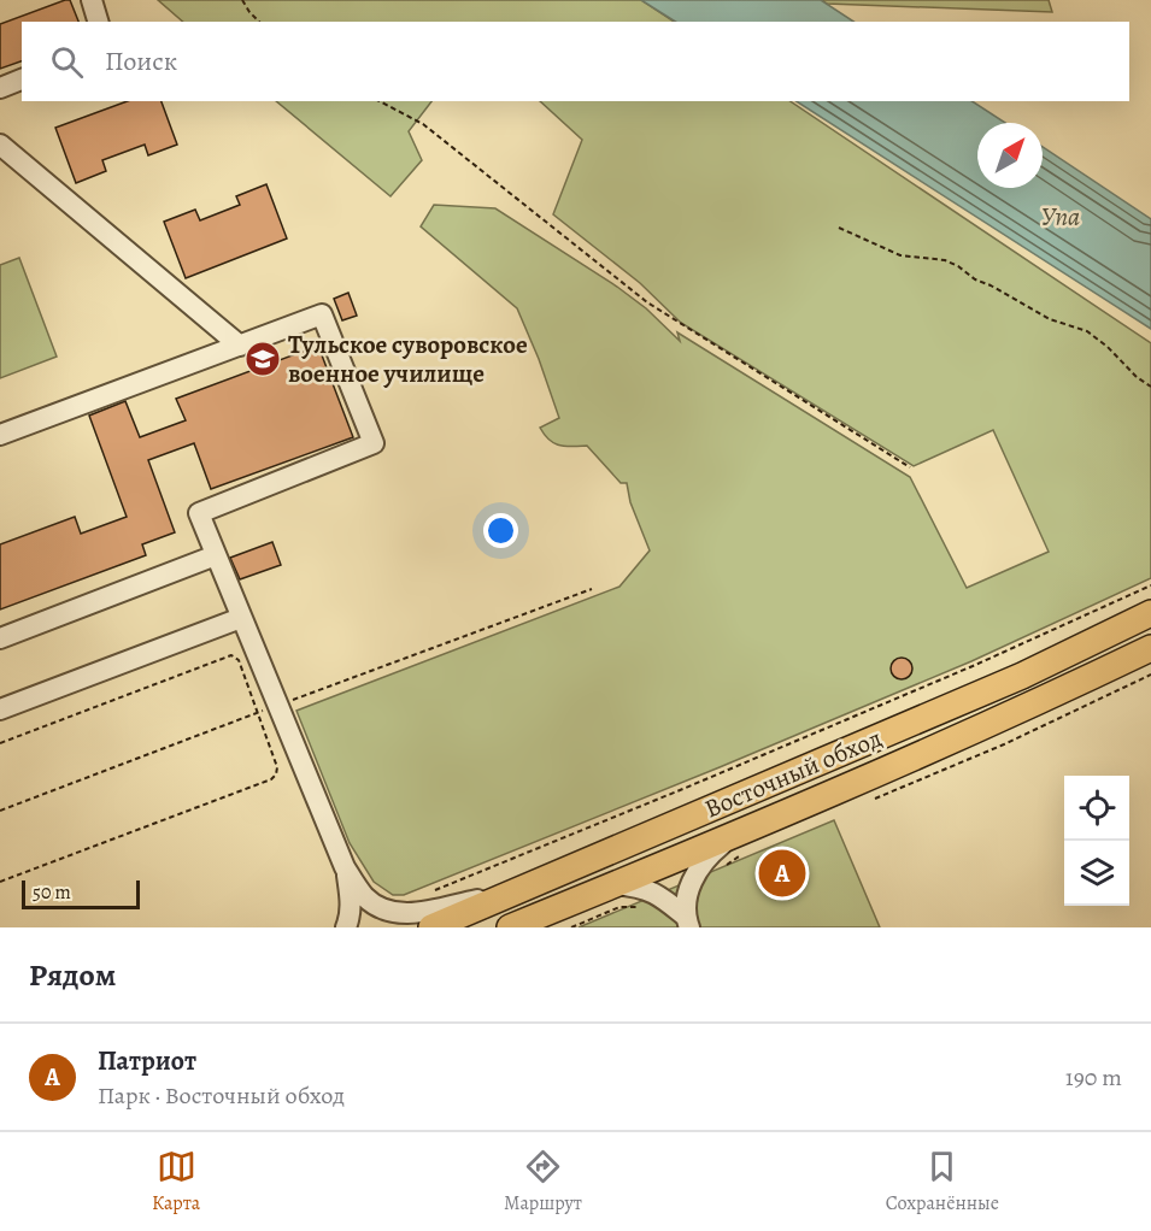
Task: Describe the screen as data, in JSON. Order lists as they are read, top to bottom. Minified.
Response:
{"streets":{"main road":["Восточный обход"]},"water":["Упа"],"places":{"school or university":["Тульское суворовское военное училище"]},"scale_bar":"50 m","north":"top right","page":{"search":"Поиск","pins":"A","scale":"50 m","heading":"Рядом","list":[{"mark":"A","name":"Патриот","note":"Парк · Восточный обход","value":"190 m"}],"nav":["Карта","Маршрут","Сохранённые"]}}
